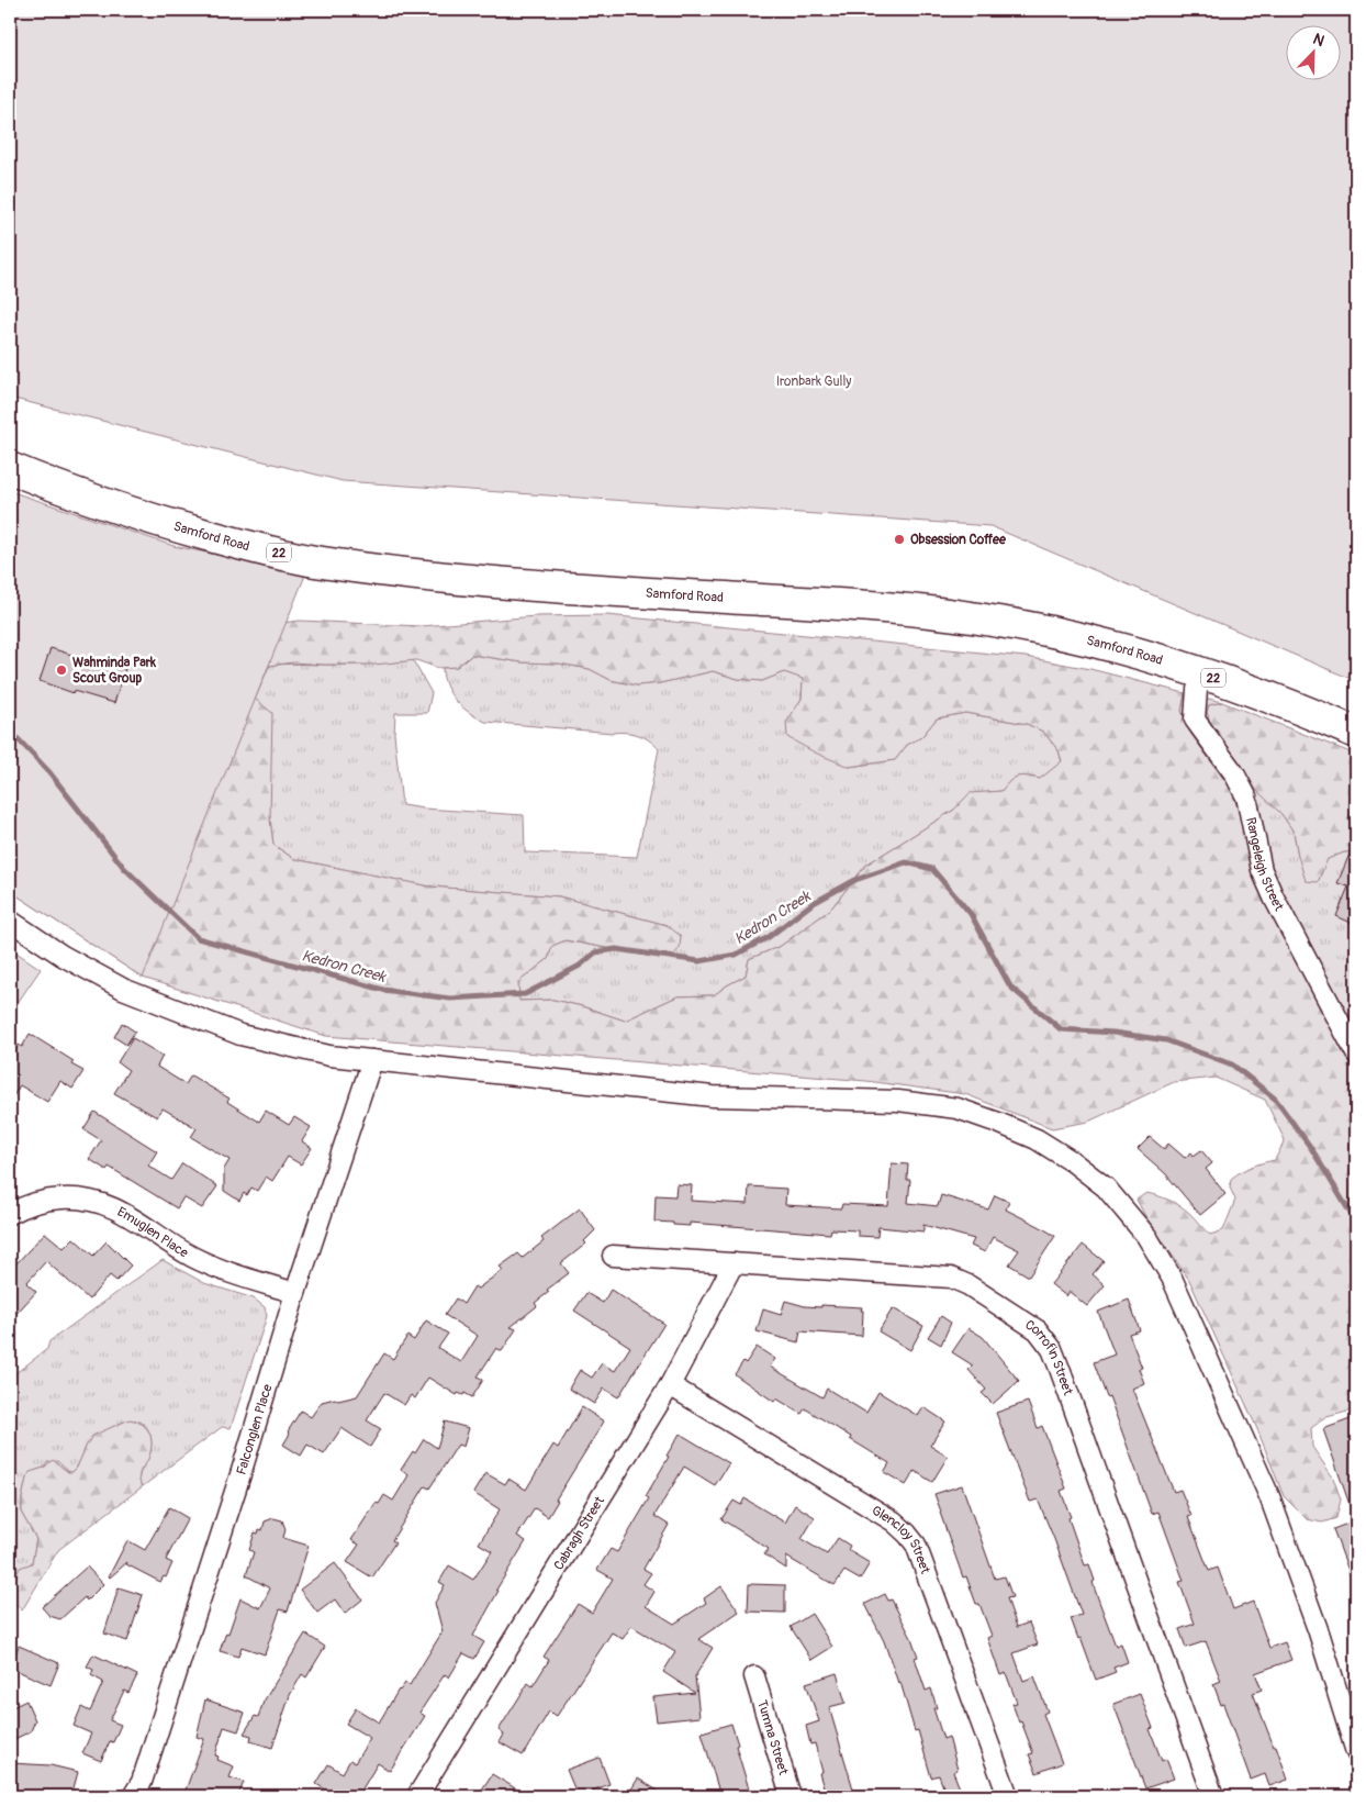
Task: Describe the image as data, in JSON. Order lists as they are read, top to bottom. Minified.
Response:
{"streets":{"main road":["Samford Road","22"],"street":["Rangeleigh Street","Emuglen Place","Corrofin Street","Falconglen Place","Cabragh Street","Glencloy Street","Tumna Street"]},"crossings":[["Samford Road","Rangeleigh Street"],["Emuglen Place","Falconglen Place"],["Corrofin Street","Cabragh Street"],["Cabragh Street","Glencloy Street"]],"water":["Kedron Creek"],"parks":["Ironbark Gully"],"places":["Obsession Coffee","Wahminda Park Scout Group"],"north":"top right"}
